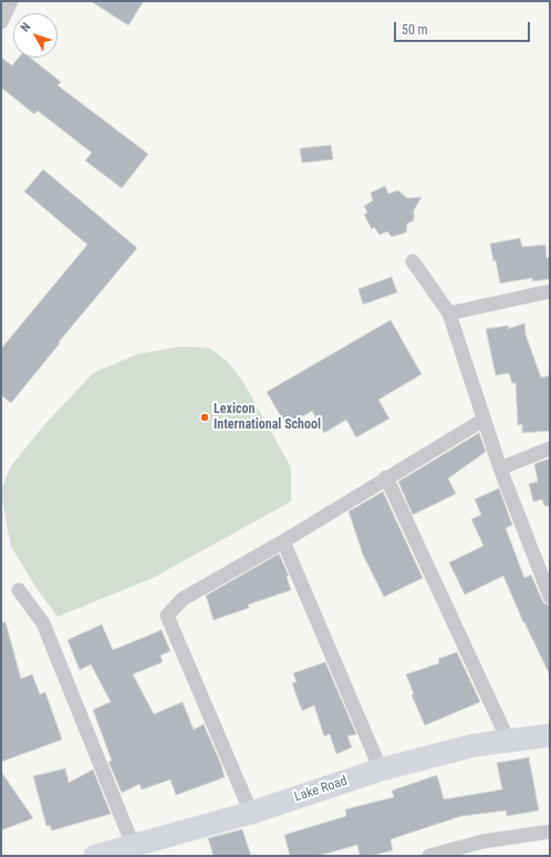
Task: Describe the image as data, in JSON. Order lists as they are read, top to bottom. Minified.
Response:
{"streets":{"main road":["Lake Road"]},"places":["Lexicon International School"],"scale_bar":"50 m","north":"top left"}
